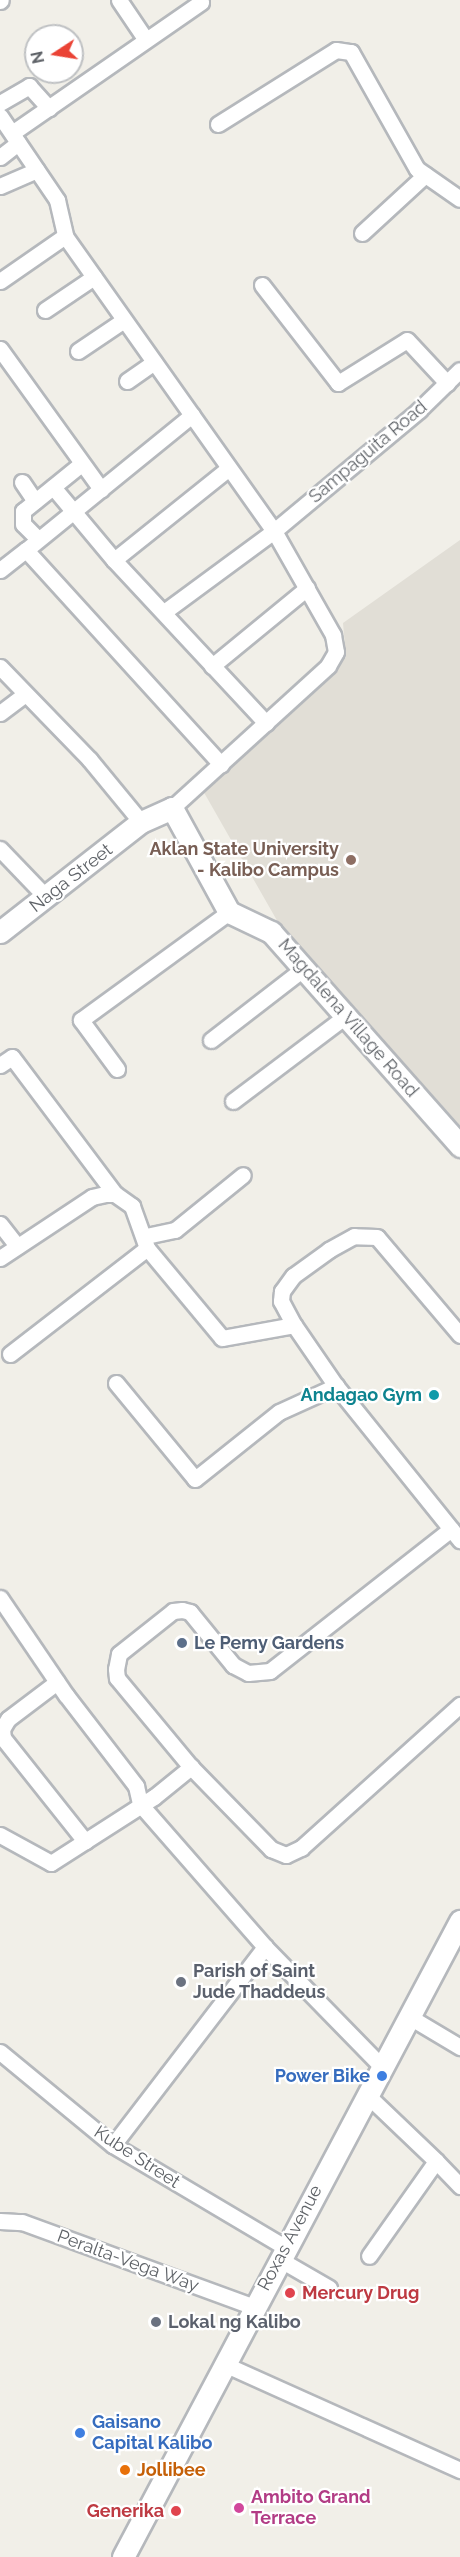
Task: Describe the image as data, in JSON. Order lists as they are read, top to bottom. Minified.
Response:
{"streets":{"main road":["Naga Street","Magdalena Village Road","Roxas Avenue"],"street":["Sampaguita Road","Kube Street","Peralta-Vega Way"]},"crossings":[["Kube Street","Roxas Avenue"],["Roxas Avenue","Peralta-Vega Way"]],"places":["Aklan State University - Kalibo Campus","Andagao Gym","Le Pemy Gardens","Parish of Saint Jude Thaddeus","Power Bike","Mercury Drug","Lokal ng Kalibo","Gaisano Capital Kalibo","Jollibee","Ambito Grand Terrace","Generika"],"north":"left"}
